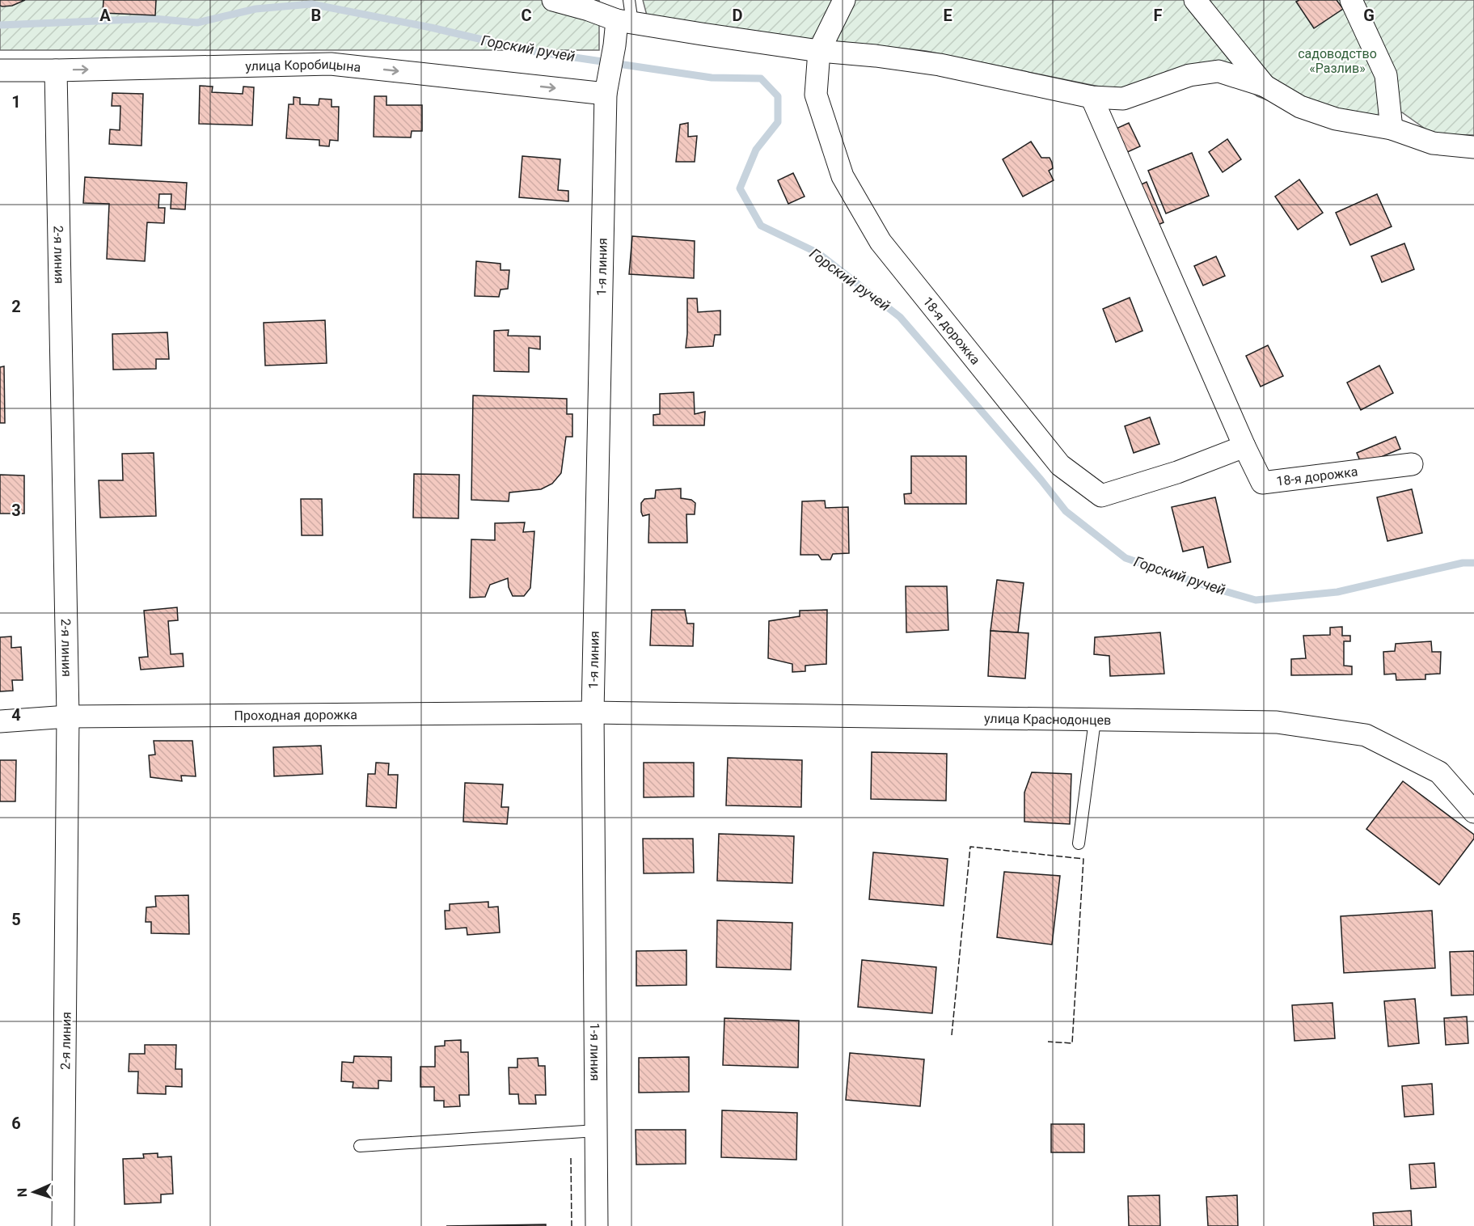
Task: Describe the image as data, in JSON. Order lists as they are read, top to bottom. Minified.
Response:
{"streets":{"street":["улица Коробицына","2-я линия","1-я линия","18-я дорожка","Проходная дорожка","улица Краснодонцев"]},"crossings":[["улица Коробицына","2-я линия"],["улица Коробицына","1-я линия"],["2-я линия","Проходная дорожка"],["1-я линия","Проходная дорожка"],["1-я линия","улица Краснодонцев"],["Проходная дорожка","улица Краснодонцев"]],"one_way":["улица Коробицына"],"water":["Горский ручей"],"parks":["садоводство «Разлив»"],"north":"left","grid":{"columns":["A","B","C","D","E","F","G"],"rows":["1","2","3","4","5","6"]}}
